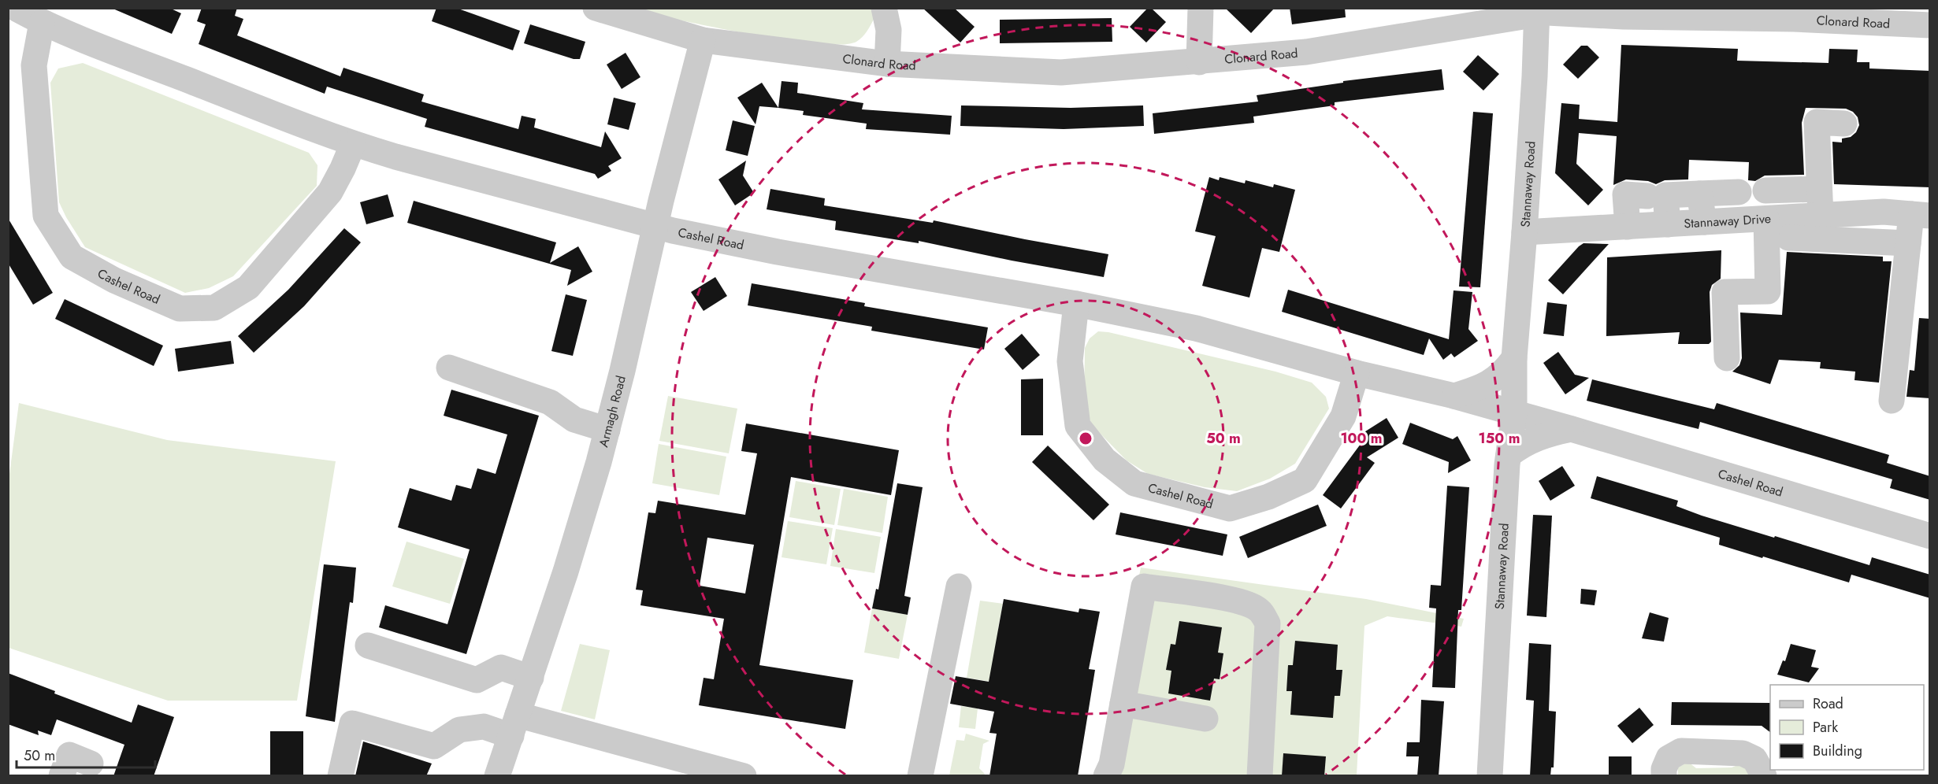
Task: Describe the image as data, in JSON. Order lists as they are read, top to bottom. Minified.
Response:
{"streets":{"street":["Clonard Road","Stannaway Road","Stannaway Drive","Cashel Road","Armagh Road"]},"crossings":[["Clonard Road","Stannaway Road"],["Clonard Road","Armagh Road"],["Stannaway Road","Stannaway Drive"],["Stannaway Road","Cashel Road"],["Cashel Road","Armagh Road"]],"legend":["Road","Park","Building"],"scale_bar":"50 m","rings":["50 m","100 m","150 m"]}
